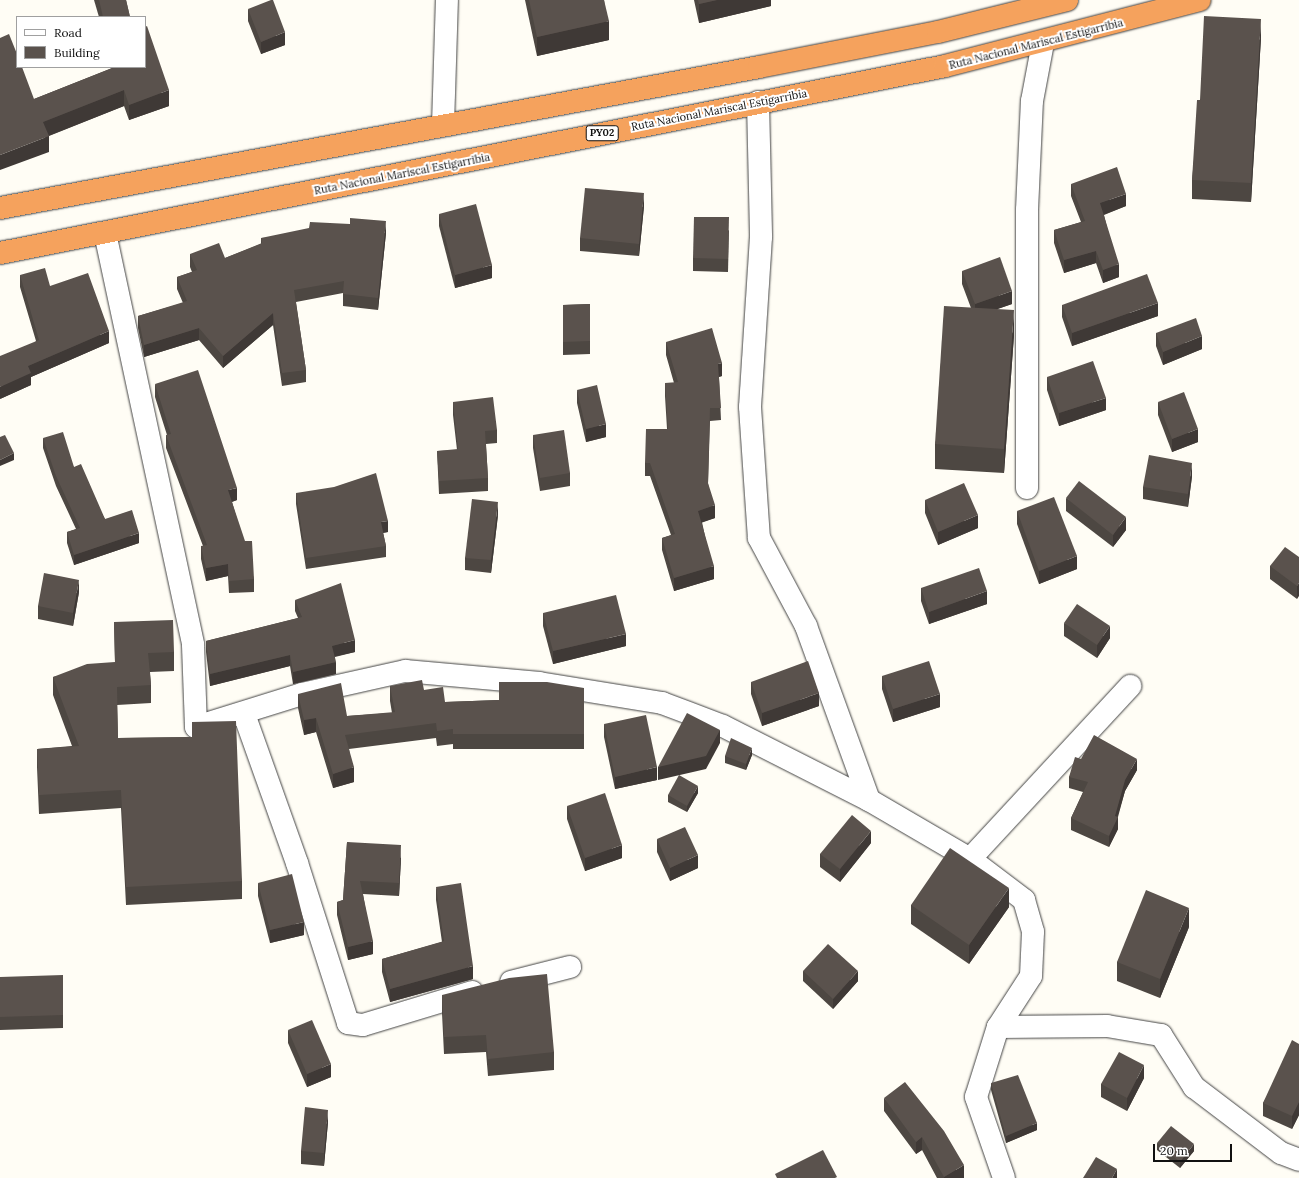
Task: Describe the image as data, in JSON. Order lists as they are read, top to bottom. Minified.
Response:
{"streets":{"highway":["Ruta Nacional Mariscal Estigarribia","PY02"]},"legend":["Road","Building"],"scale_bar":"20 m"}
